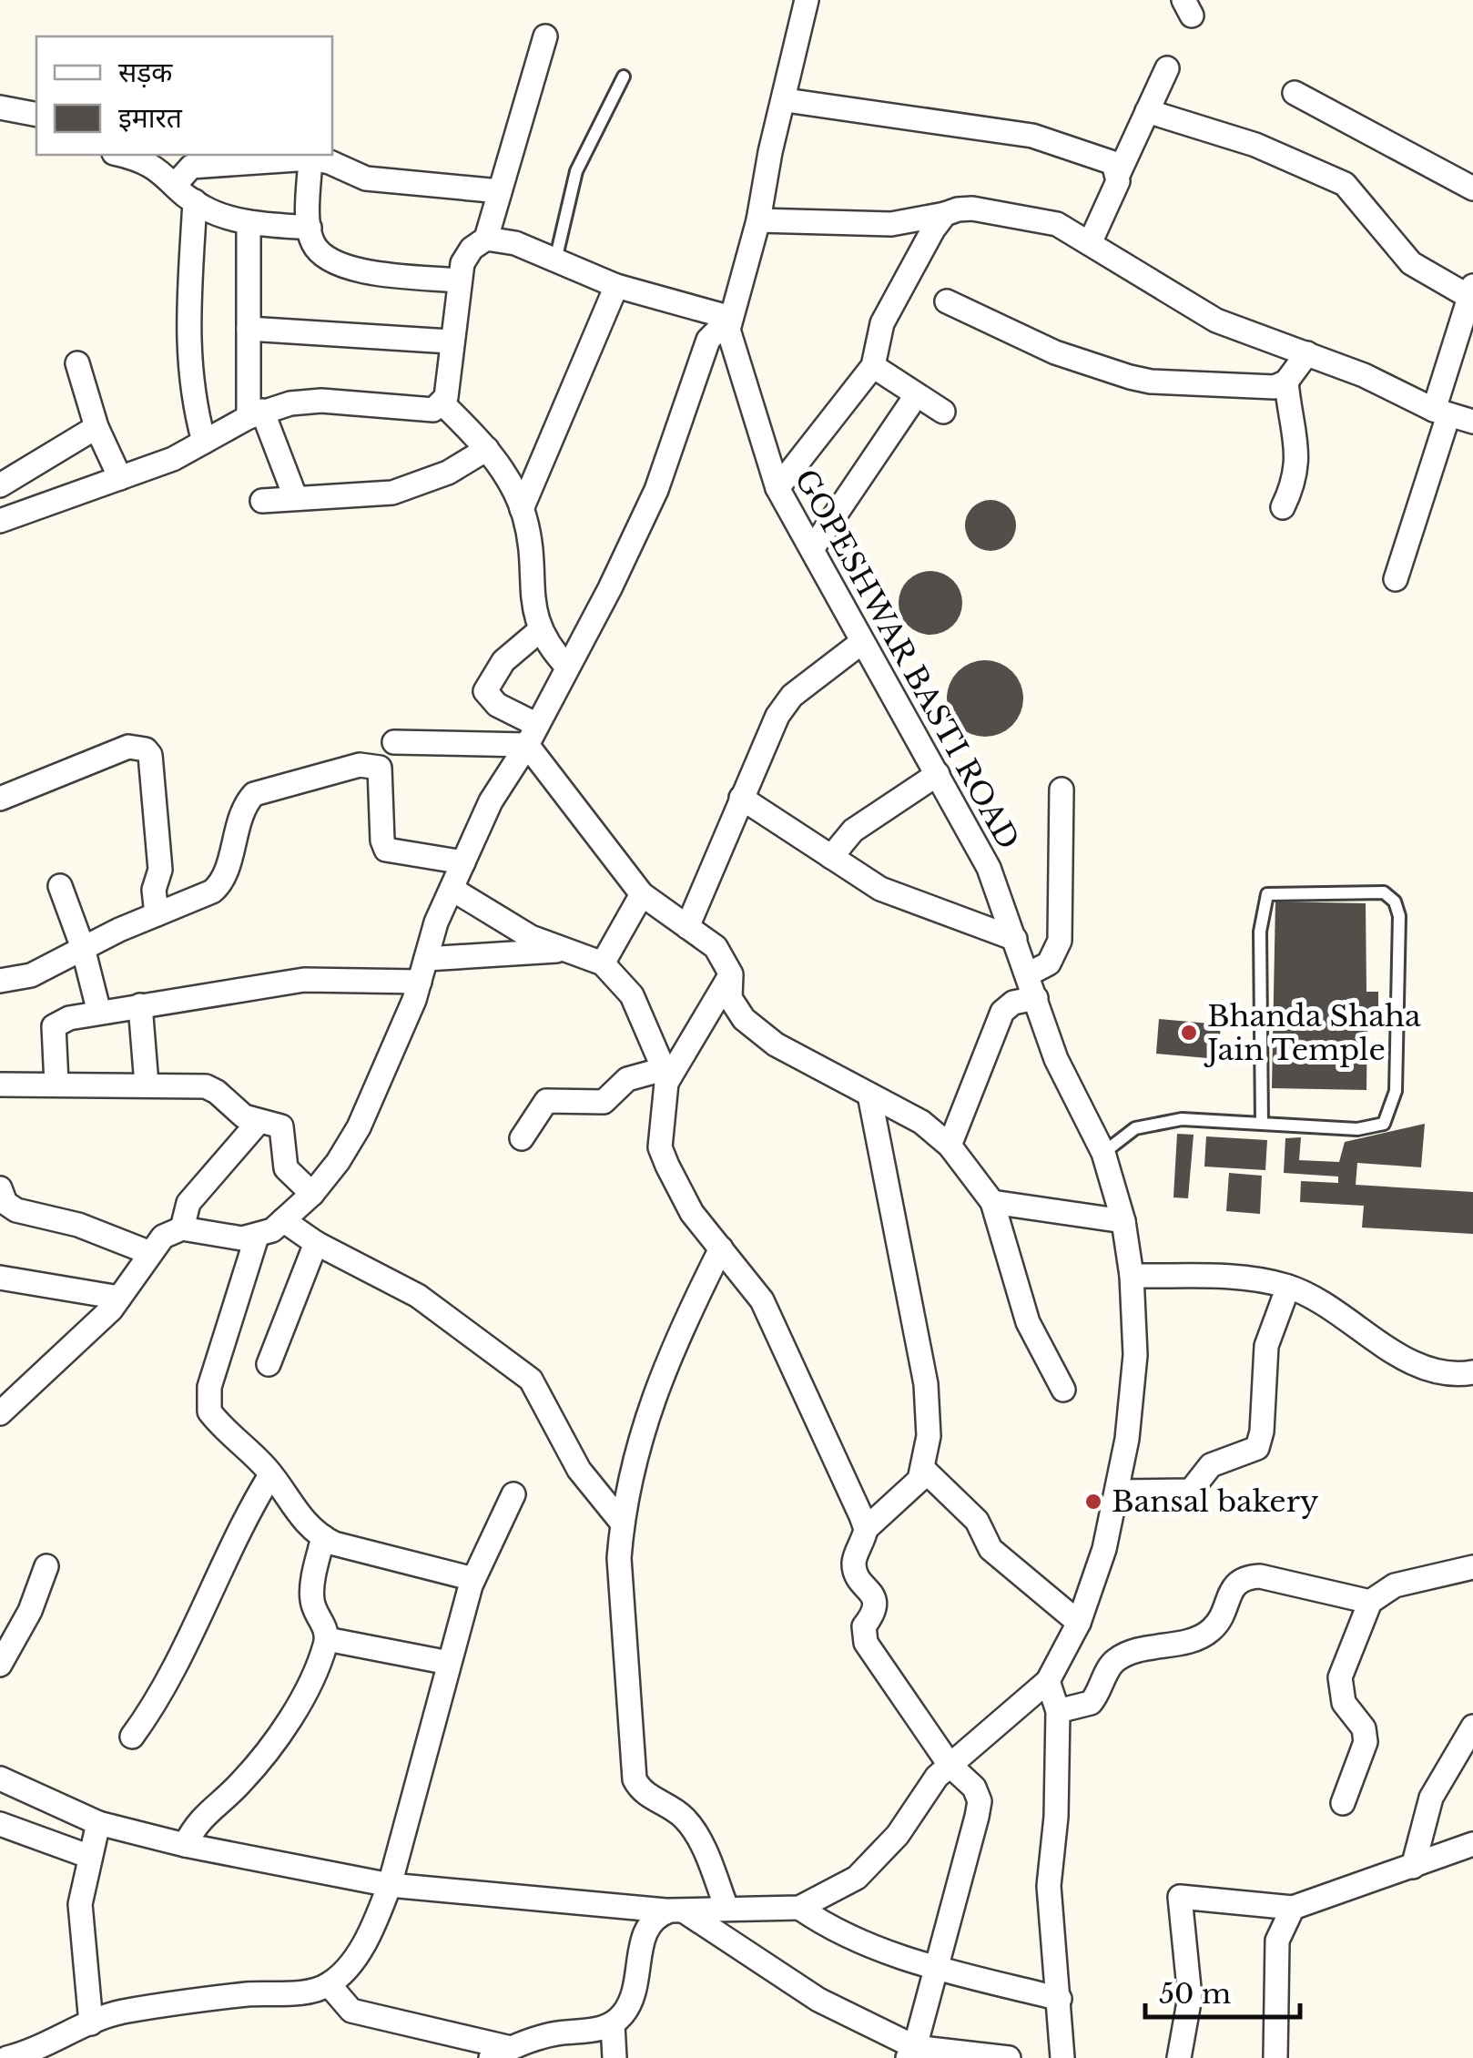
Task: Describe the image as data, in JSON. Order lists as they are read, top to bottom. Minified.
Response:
{"streets":{"street":["GOPESHWAR BASTI ROAD"]},"places":["Bhanda Shaha Jain Temple","Bansal bakery"],"legend":["सड़क","इमारत"],"scale_bar":"50 m"}
